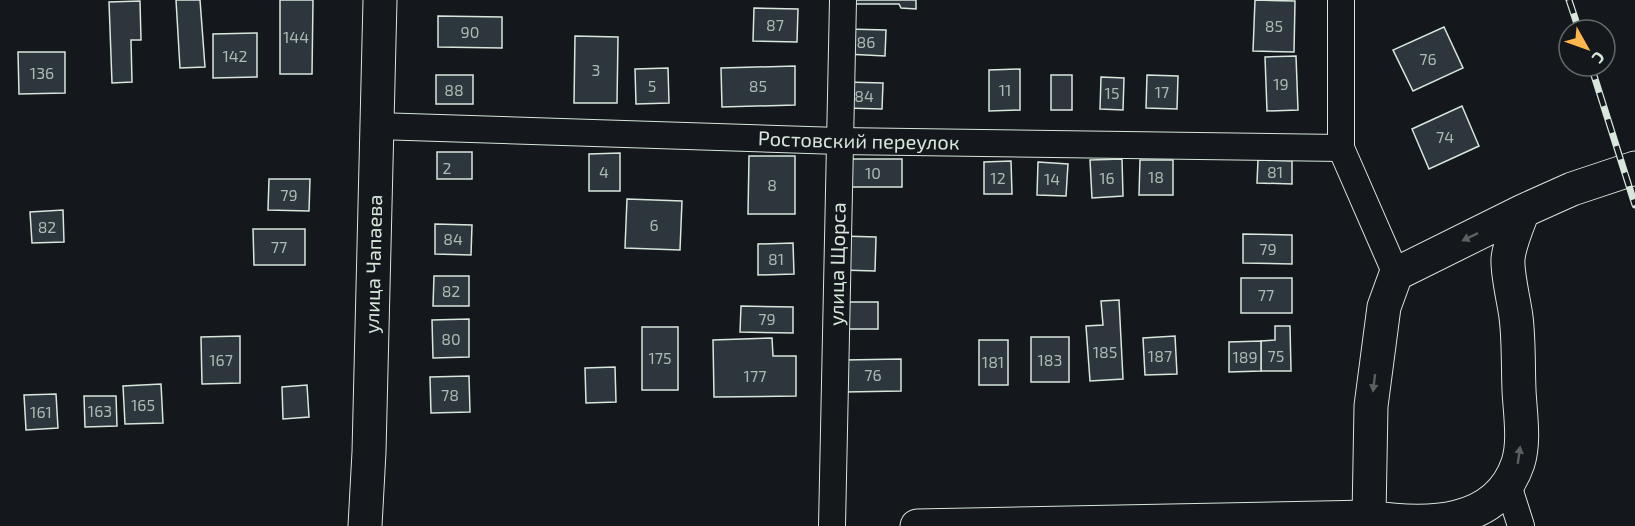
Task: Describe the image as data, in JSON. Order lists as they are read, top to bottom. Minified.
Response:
{"streets":{"street":["Ростовский переулок","улица Чапаева","улица Щорса"]},"crossings":[["Ростовский переулок","улица Чапаева"],["Ростовский переулок","улица Щорса"]],"house_numbers":["87","85","90","144","86","142","76","3","136","19","5","85","88","11","17","15","84","74","2","4","81","10","18","12","16","14","8","79","6","82","84","77","79","81","82","77","79","80","185","187","75","189","175","167","183","181","76","177","78","165","163","161"],"north":"bottom right"}
